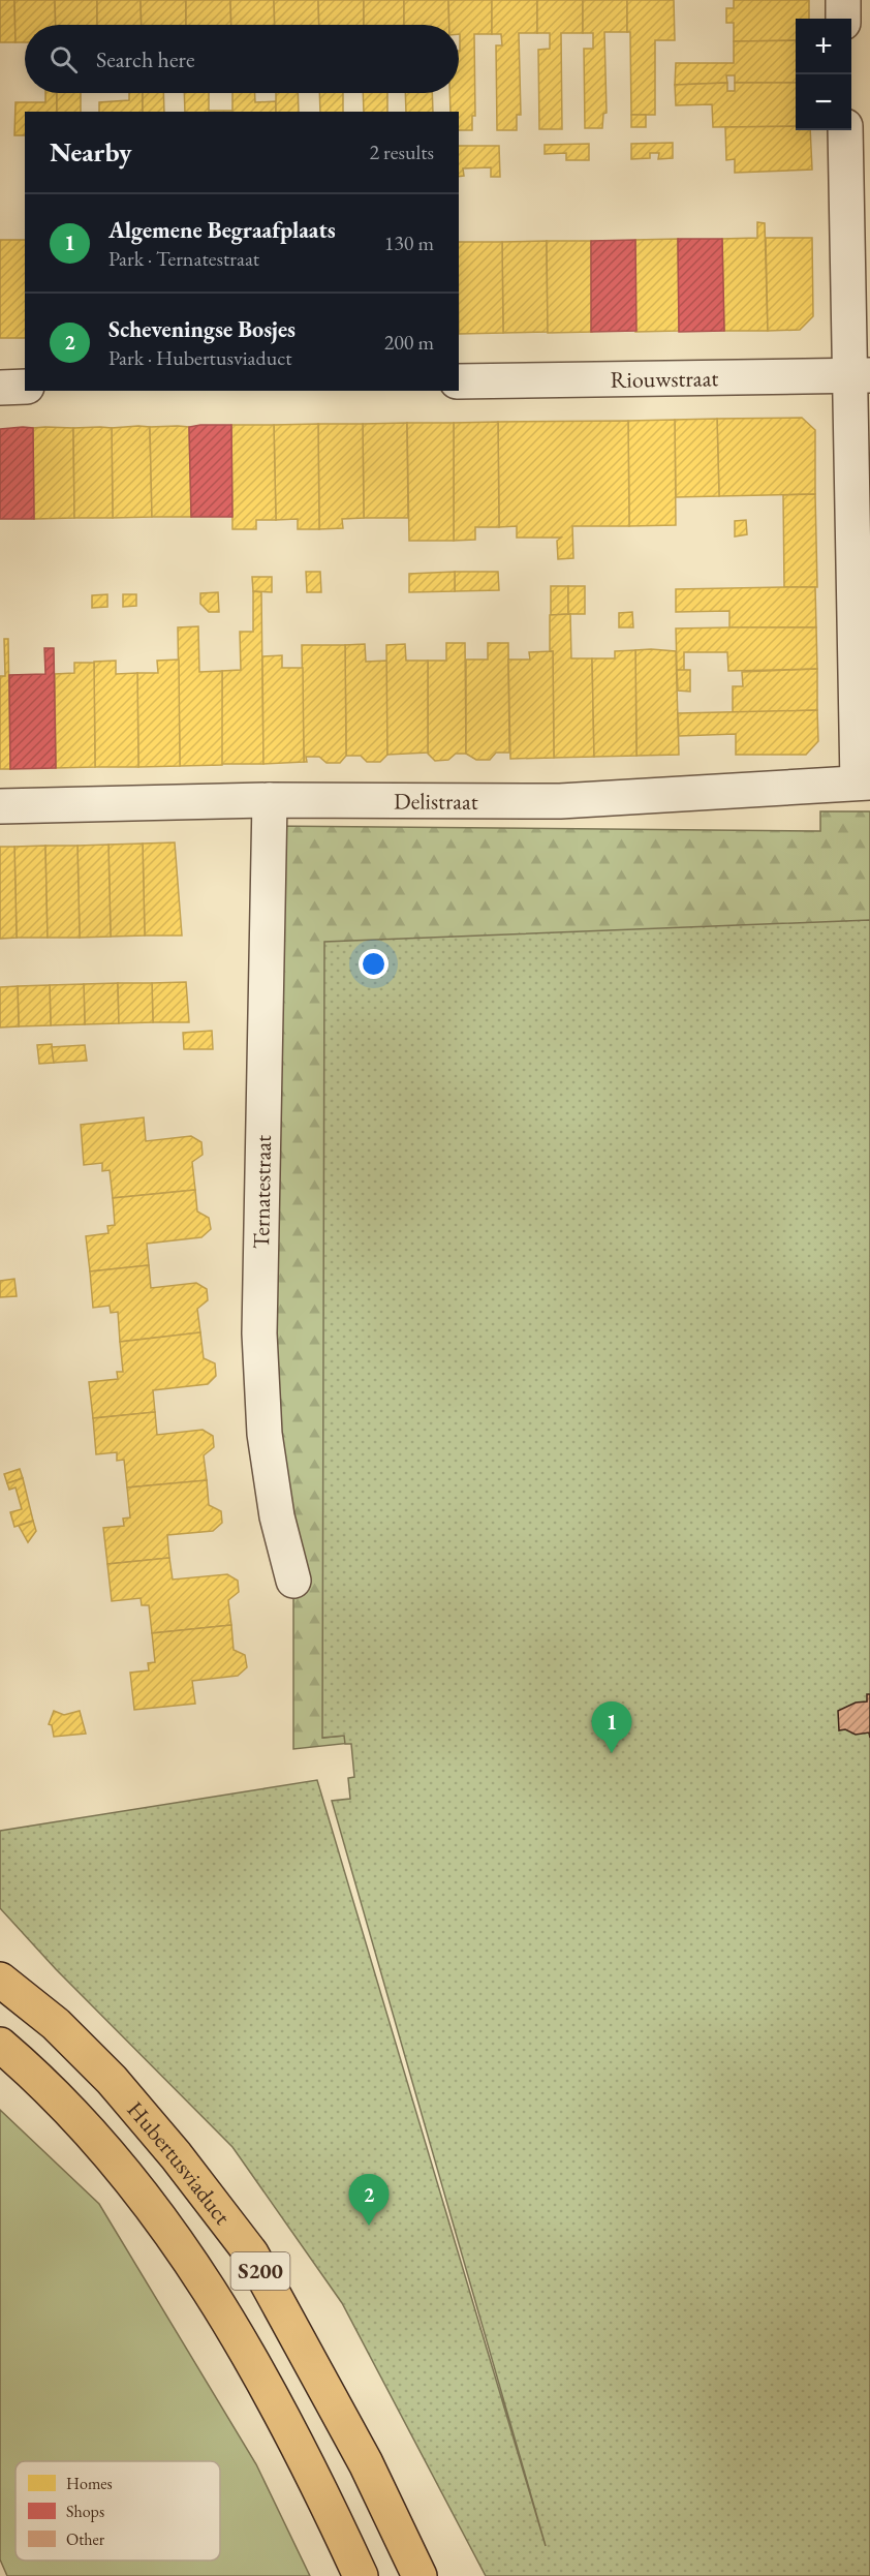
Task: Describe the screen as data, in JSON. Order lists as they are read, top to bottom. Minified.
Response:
{"streets":{"main road":["Hubertusviaduct","S200"],"street":["Riouwstraat","Delistraat","Ternatestraat"]},"crossings":[["Delistraat","Ternatestraat"]],"legend":["Homes","Shops","Other"],"page":{"map_buttons":["+","−"],"search":"Search here","heading":["Nearby","2 results"],"list":[{"mark":"1","name":"Algemene Begraafplaats","note":"Park · Ternatestraat","value":"130 m"},{"mark":"2","name":"Scheveningse Bosjes","note":"Park · Hubertusviaduct","value":"200 m"}],"pins":["1","2"]}}
